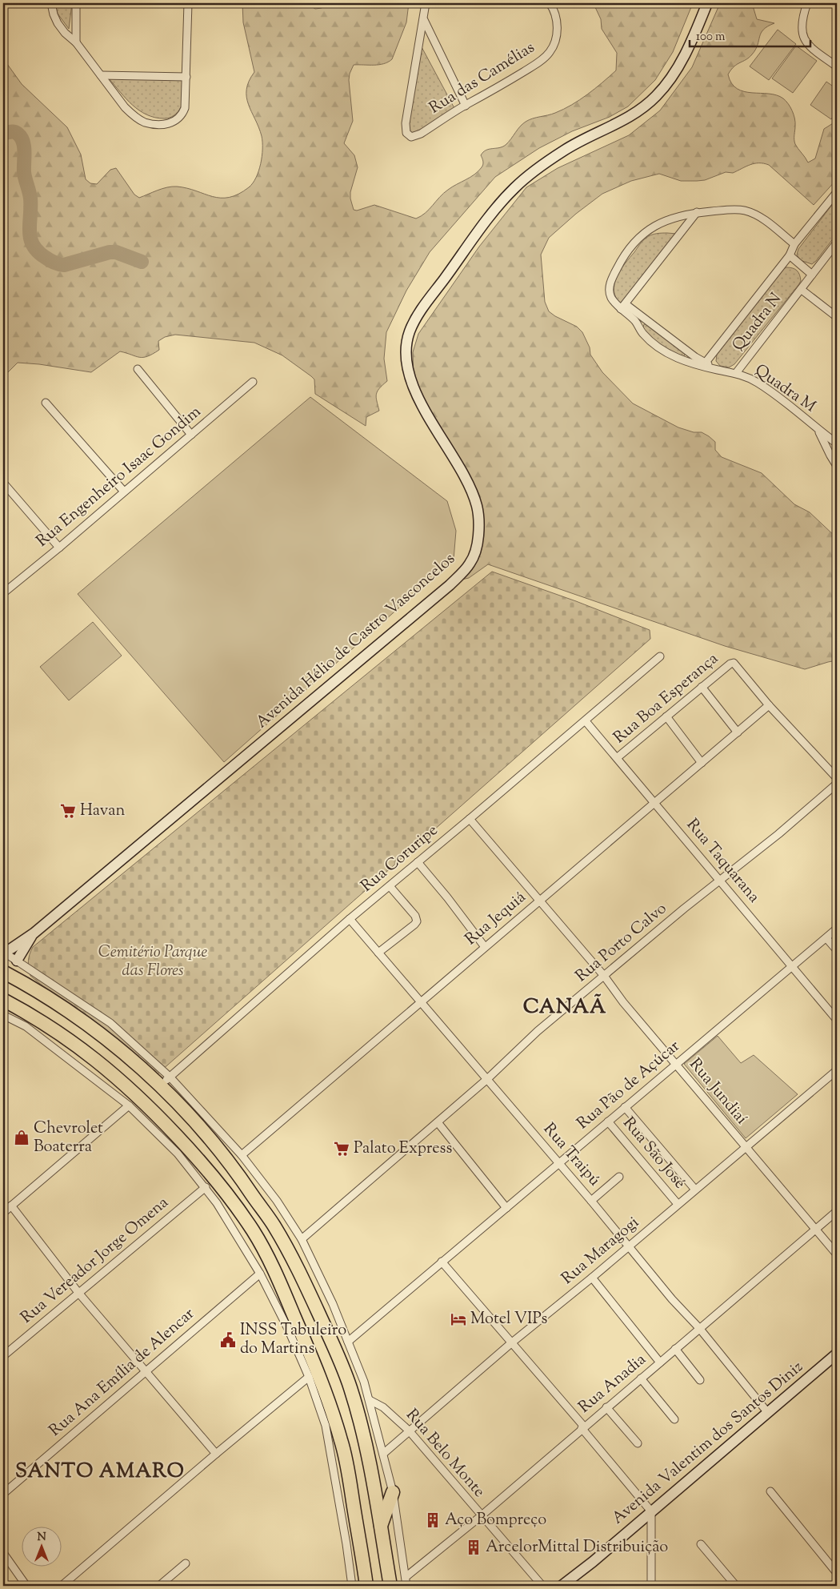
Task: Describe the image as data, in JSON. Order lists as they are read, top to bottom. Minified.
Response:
{"streets":{"street":["Rua das Camélias","Quadra N","Quadra M","Rua Engenheiro Isaac Gondim","Avenida Hélio de Castro Vasconcelos","Rua Boa Esperança","Rua Coruripe","Rua Taquarana","Rua Jequiá","Rua Porto Calvo","Rua Pão de Açúcar","Rua Jundiaí","Rua São José","Rua Traipú","Rua Maragogi","Rua Vereador Jorge Omena","Rua Ana Emília de Alencar","Rua Anadia","Avenida Valentim dos Santos Diniz","Rua Belo Monte"]},"crossings":[["Quadra N","Quadra M"],["Rua Boa Esperança","Rua Taquarana"],["Rua Boa Esperança","Rua Jequiá"],["Rua Coruripe","Rua Taquarana"],["Rua Coruripe","Rua Jundiaí"],["Rua Coruripe","Rua Traipú"],["Rua Taquarana","Rua Jequiá"],["Rua Taquarana","Rua Porto Calvo"],["Rua Taquarana","Rua Pão de Açúcar"],["Rua Jequiá","Rua Jundiaí"],["Rua Jequiá","Rua Traipú"],["Rua Porto Calvo","Rua Jundiaí"],["Rua Porto Calvo","Rua Traipú"],["Rua Pão de Açúcar","Rua Jundiaí"],["Rua Pão de Açúcar","Rua São José"],["Rua Pão de Açúcar","Rua Traipú"],["Rua Jundiaí","Rua Maragogi"],["Rua Jundiaí","Rua Anadia"],["Rua São José","Rua Maragogi"],["Rua Traipú","Rua Maragogi"],["Rua Traipú","Rua Anadia"],["Rua Traipú","Avenida Valentim dos Santos Diniz"],["Rua Maragogi","Rua Belo Monte"],["Rua Anadia","Rua Belo Monte"]],"districts":["CANAÃ","SANTO AMARO"],"parks":["Cemitério Parque das Flores"],"places":{"supermarket":["Havan","Palato Express"],"shop":["Chevrolet Boaterra"],"hotel":["Motel VIPs"],"public building":["INSS Tabuleiro do Martins"],"building":["Aço Bompreço","ArcelorMittal Distribuição"]},"scale_bar":"100 m","north":"top"}
